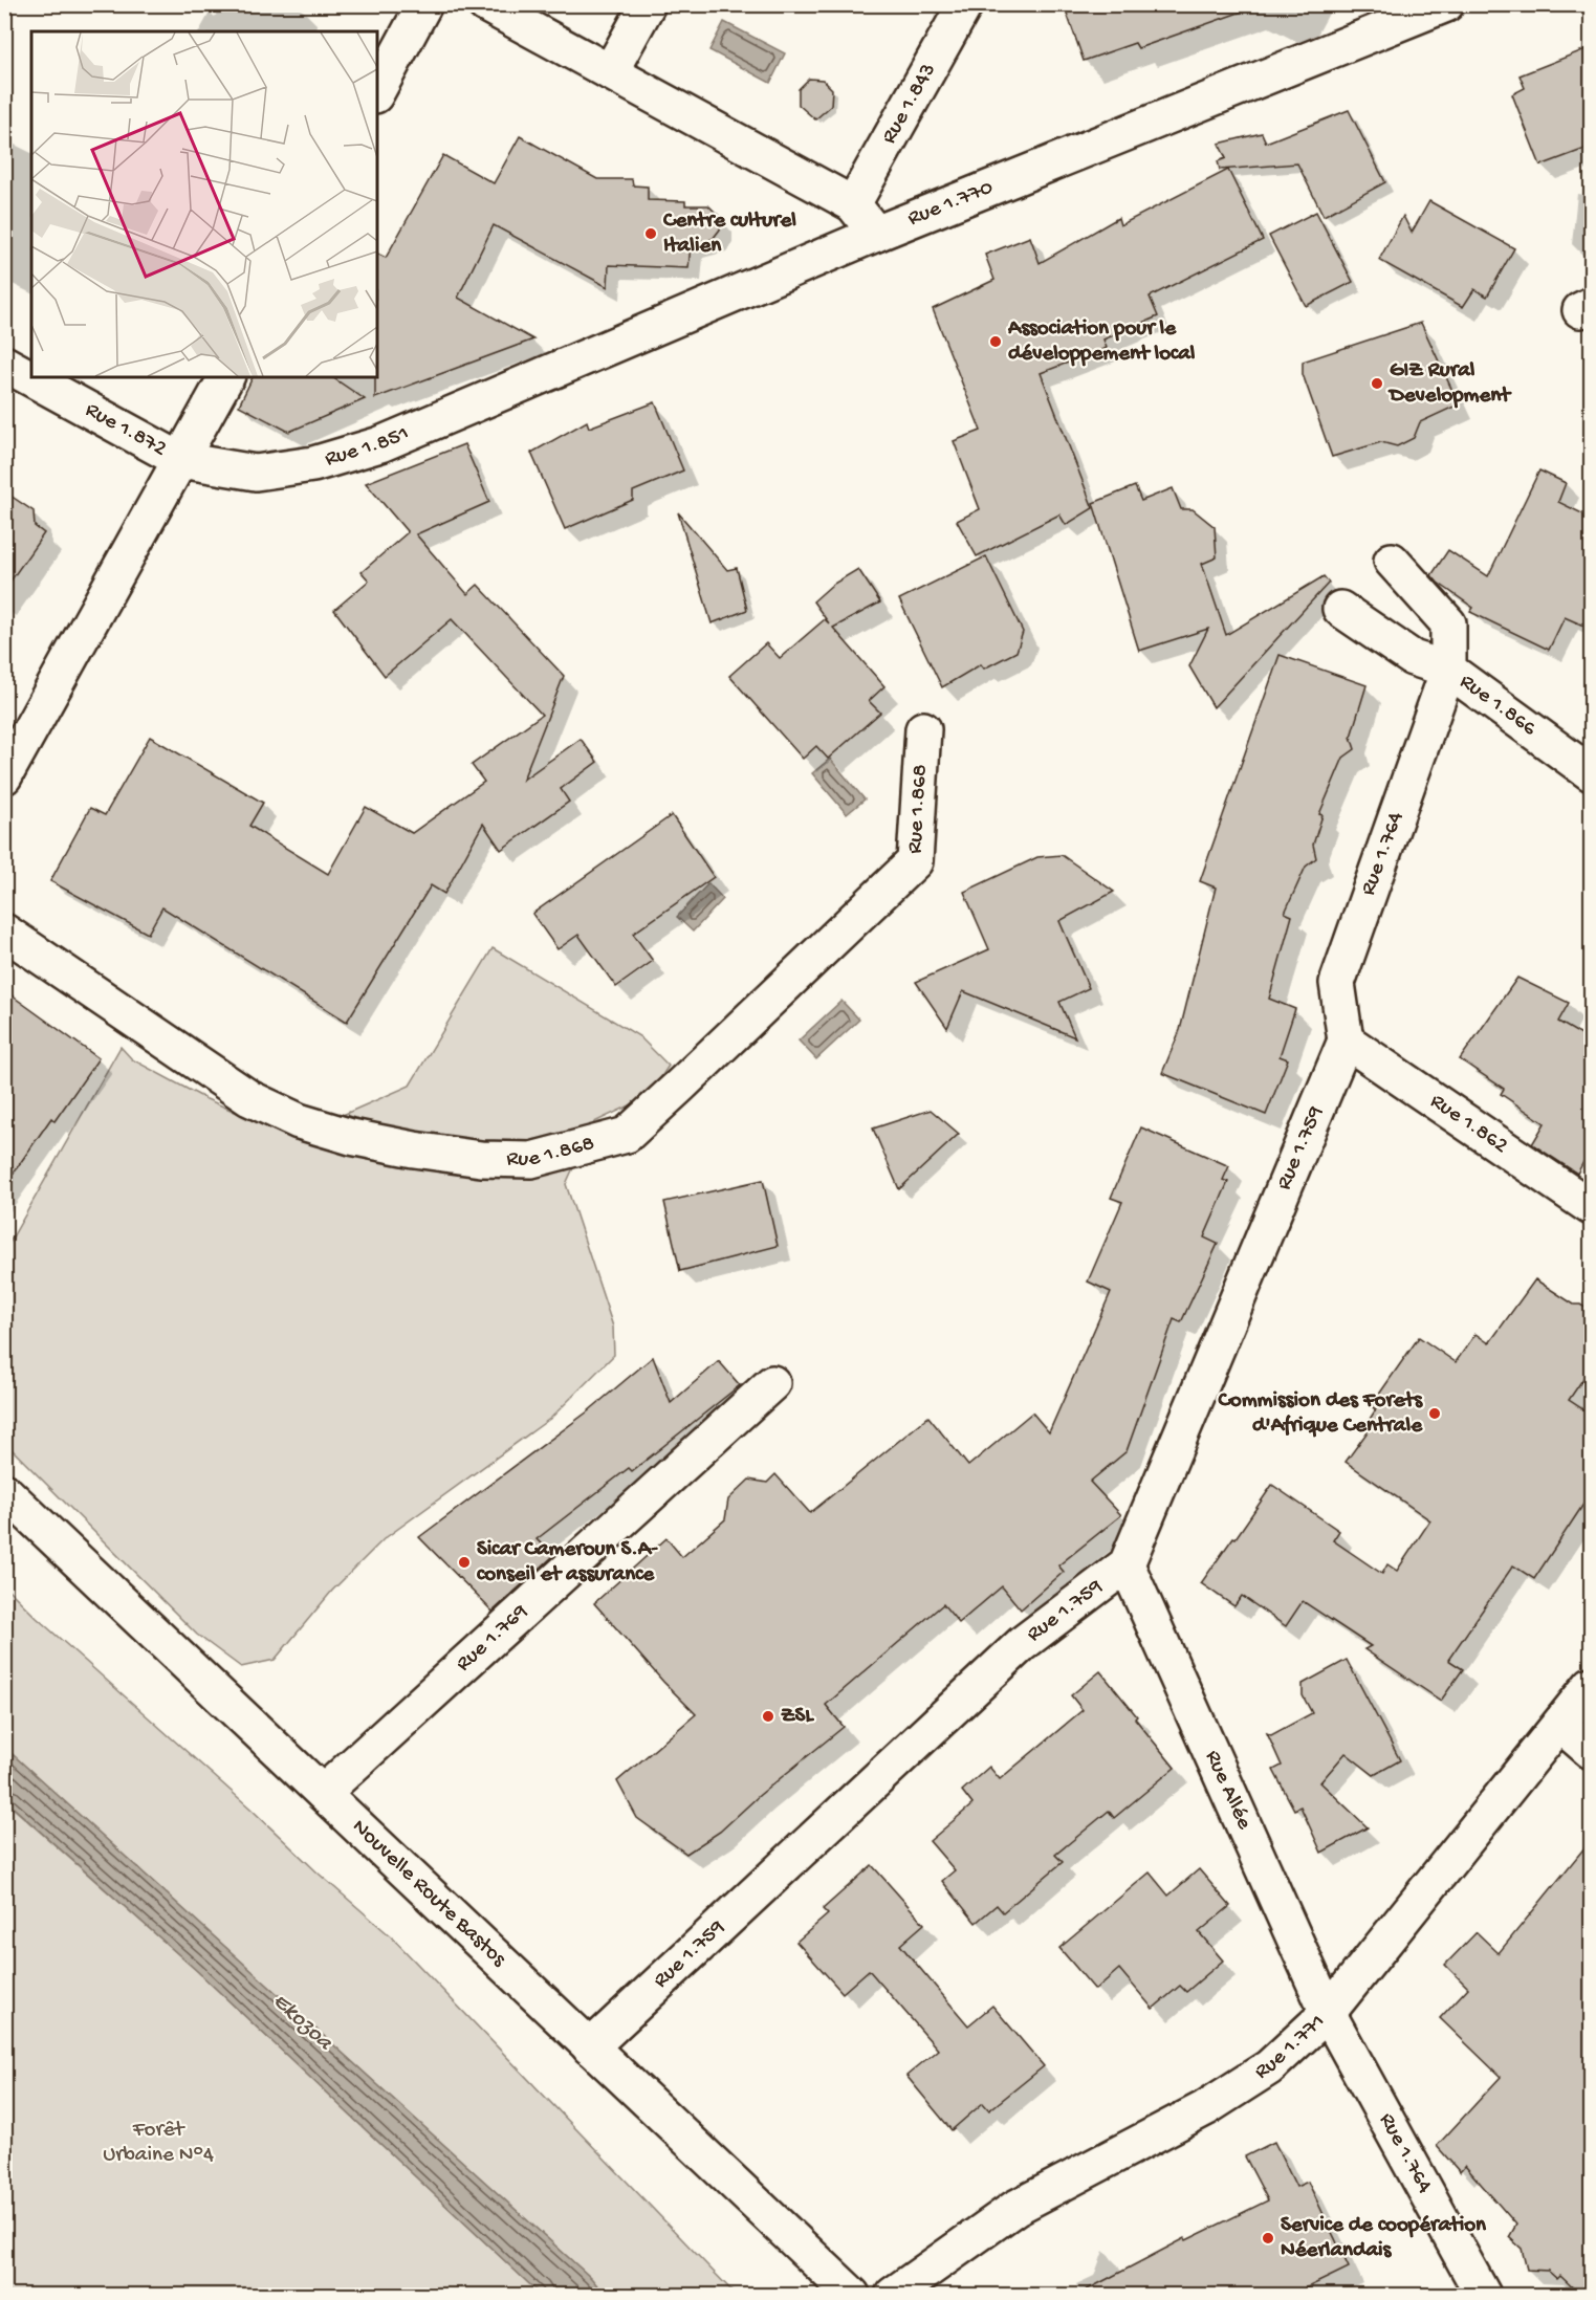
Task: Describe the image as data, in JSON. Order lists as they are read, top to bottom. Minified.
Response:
{"streets":{"street":["Rue 1.843","Rue 1.770","Rue 1.872","Rue 1.851","Rue 1.866","Rue 1.868","Rue 1.764","Rue 1.862","Rue 1.759","Rue 1.769","Rue Allée","Nouvelle Route Bastos","Rue 1.771"]},"crossings":[["Rue 1.770","Rue 1.851"],["Rue 1.872","Rue 1.851"],["Rue 1.866","Rue 1.764"],["Rue 1.764","Rue 1.862"],["Rue 1.764","Rue 1.759"],["Rue 1.764","Rue Allée"],["Rue 1.764","Rue 1.771"],["Rue 1.862","Rue 1.759"],["Rue 1.759","Rue Allée"],["Rue 1.759","Nouvelle Route Bastos"],["Rue 1.769","Nouvelle Route Bastos"],["Rue Allée","Rue 1.771"]],"water":["Ekozoa"],"parks":["Forêt Urbaine N°4"],"places":["Centre culturel Italien","Association pour le développement local","GIZ Rural Development","Commission des Forets d'Afrique Centrale","Sicar Cameroun S.A- conseil et assurance","ZSL","Service de coopération Néerlandais"]}
